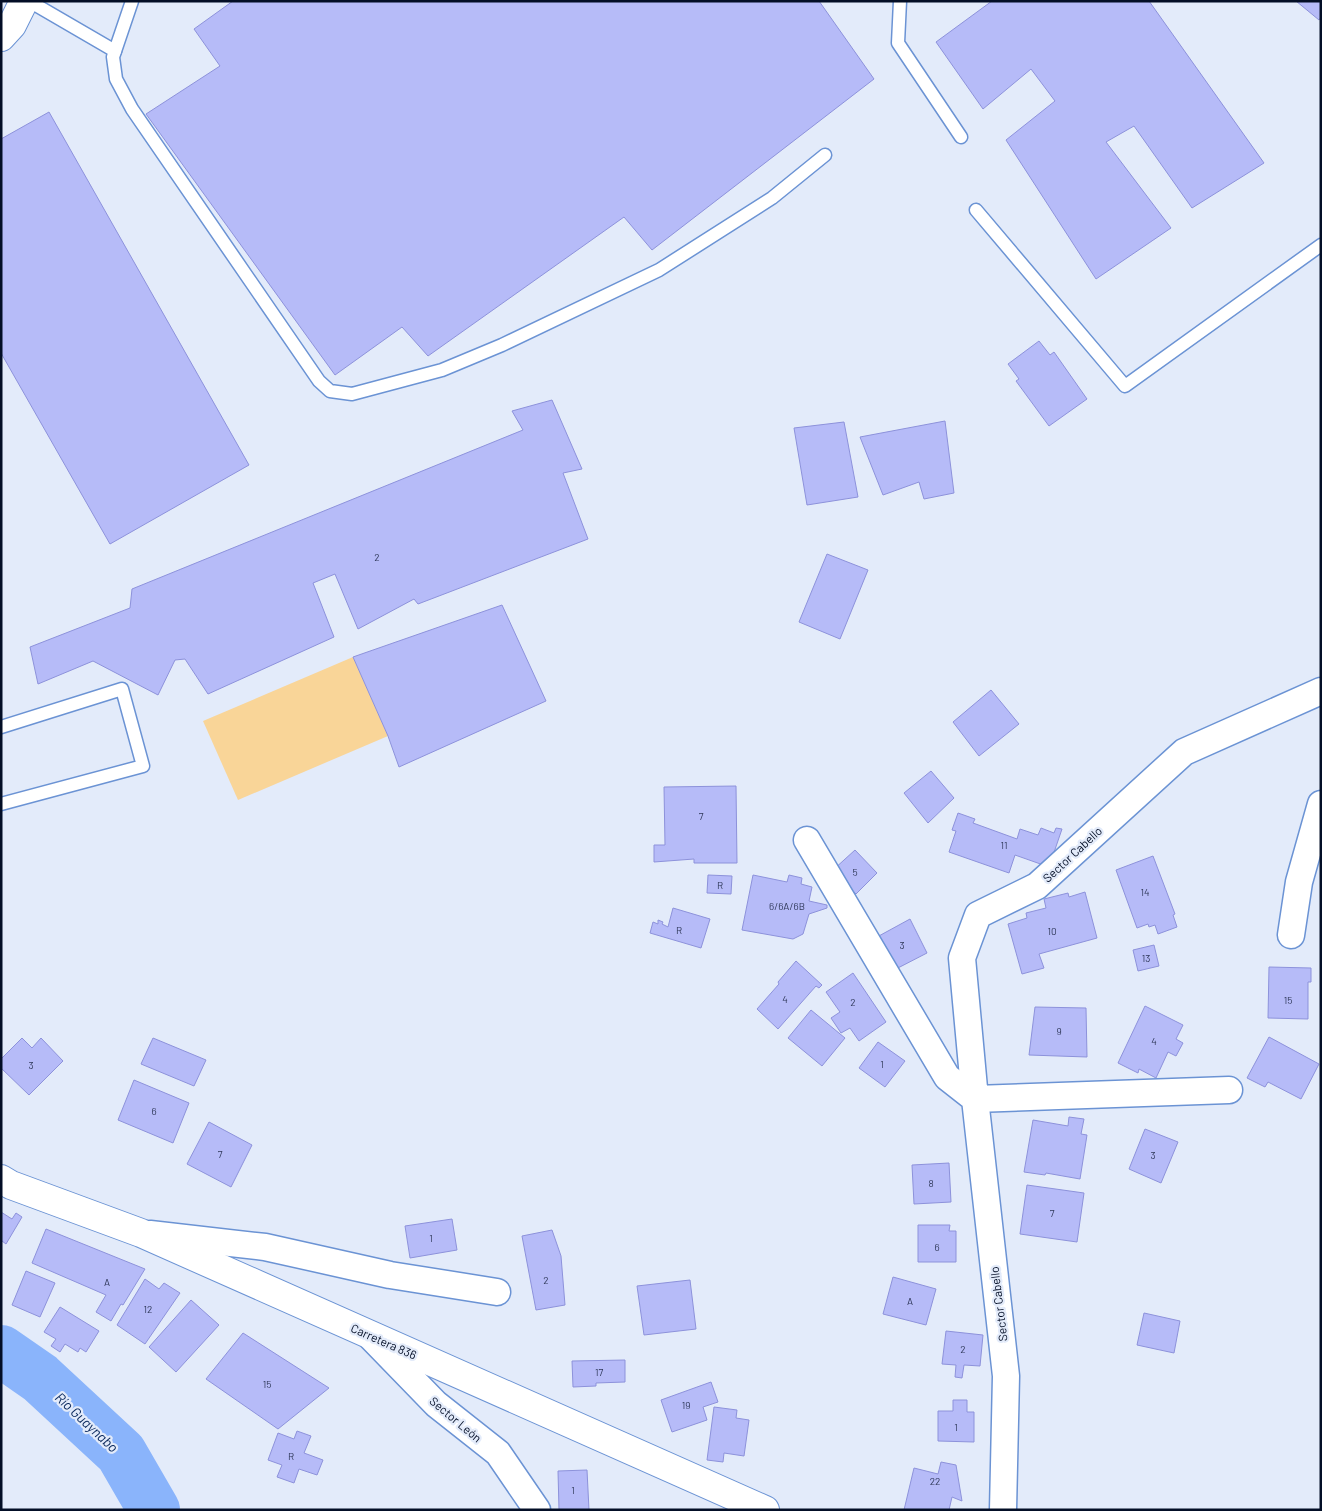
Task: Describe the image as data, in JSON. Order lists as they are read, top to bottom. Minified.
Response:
{"streets":{"street":["Sector Cabello","Carretera 836","Sector León"]},"crossings":[["Carretera 836","Sector León"]],"water":["Río Guaynabo"],"house_numbers":["2","7","11","5","R","14","6/6A/6B","R","10","3","13","4","15","2","9","4","1","3","6","7","3","8","7","1","6","2","A","A","12","2","17","15","19","1","R","22","1"]}
